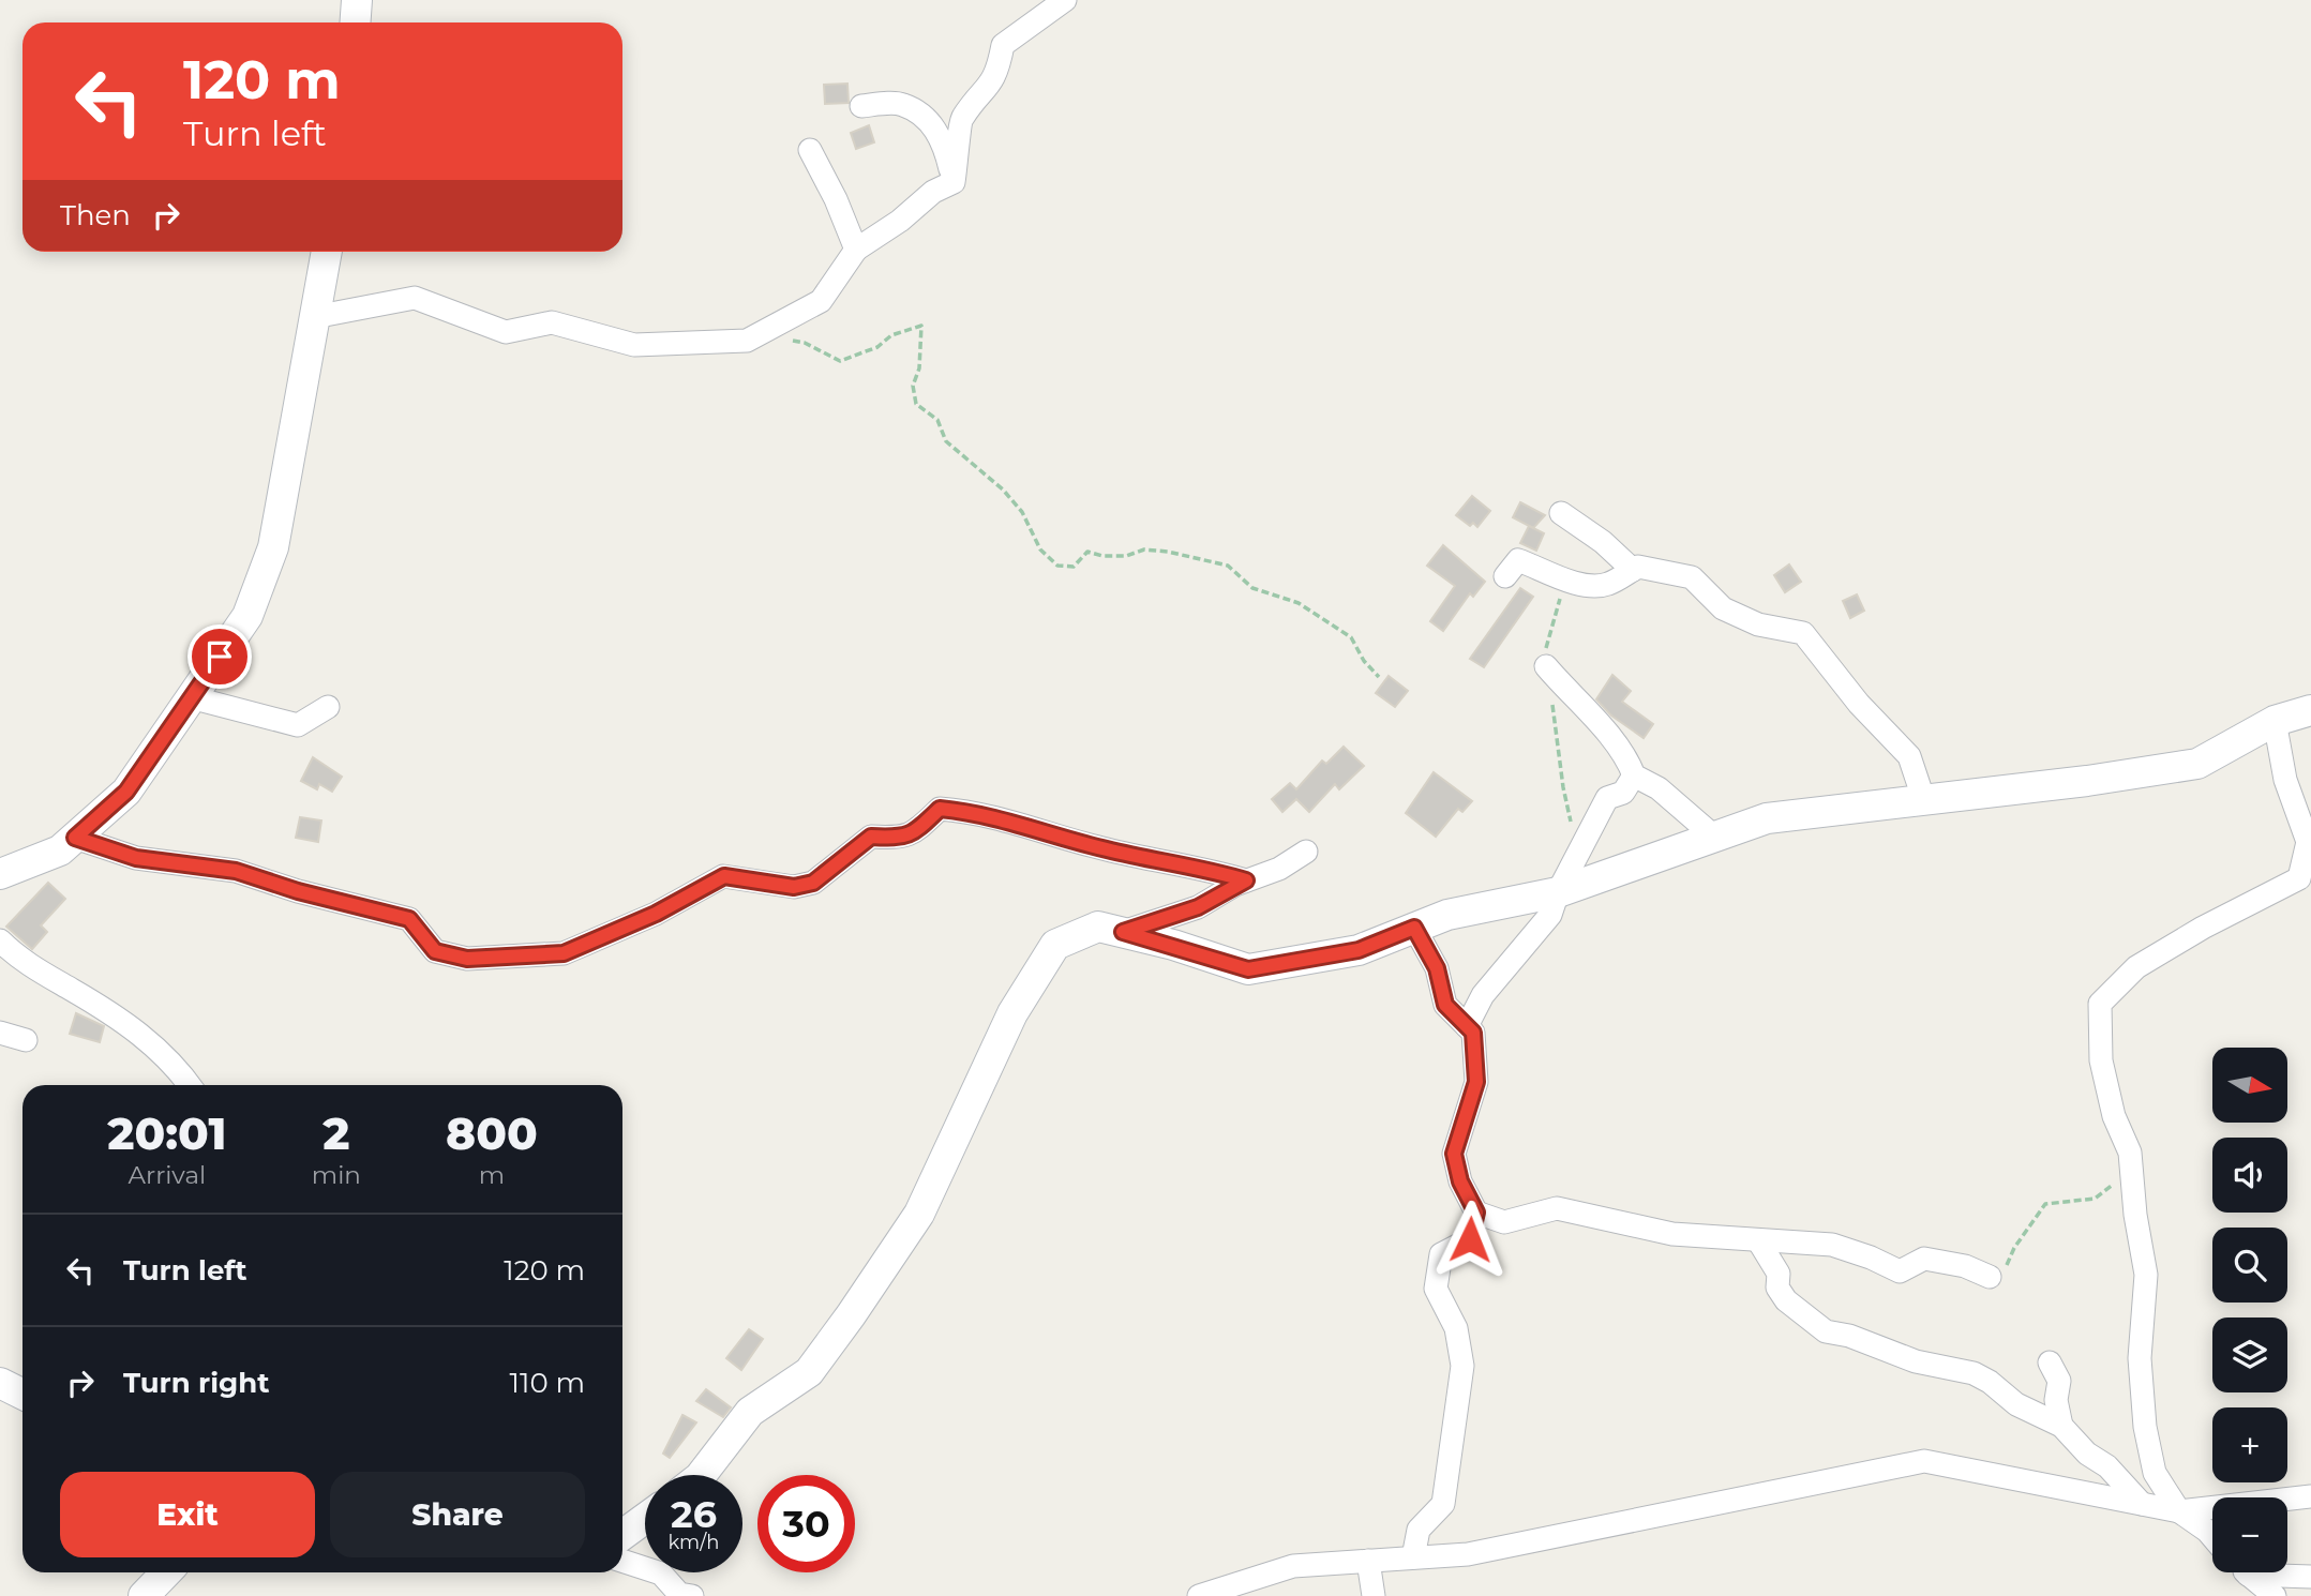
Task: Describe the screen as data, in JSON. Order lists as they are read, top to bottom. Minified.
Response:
{"north":"right","page":{"turn":["120 m","Turn left"],"then":"Then","map_buttons":["+","−"],"eta":["20:01","Arrival","2","min","800","m"],"list":[{"name":"Turn left","value":"120 m"},{"name":"Turn right","value":"110 m"}],"buttons":["Exit","Share"],"speed":"26 km/h","limit":"30"}}
